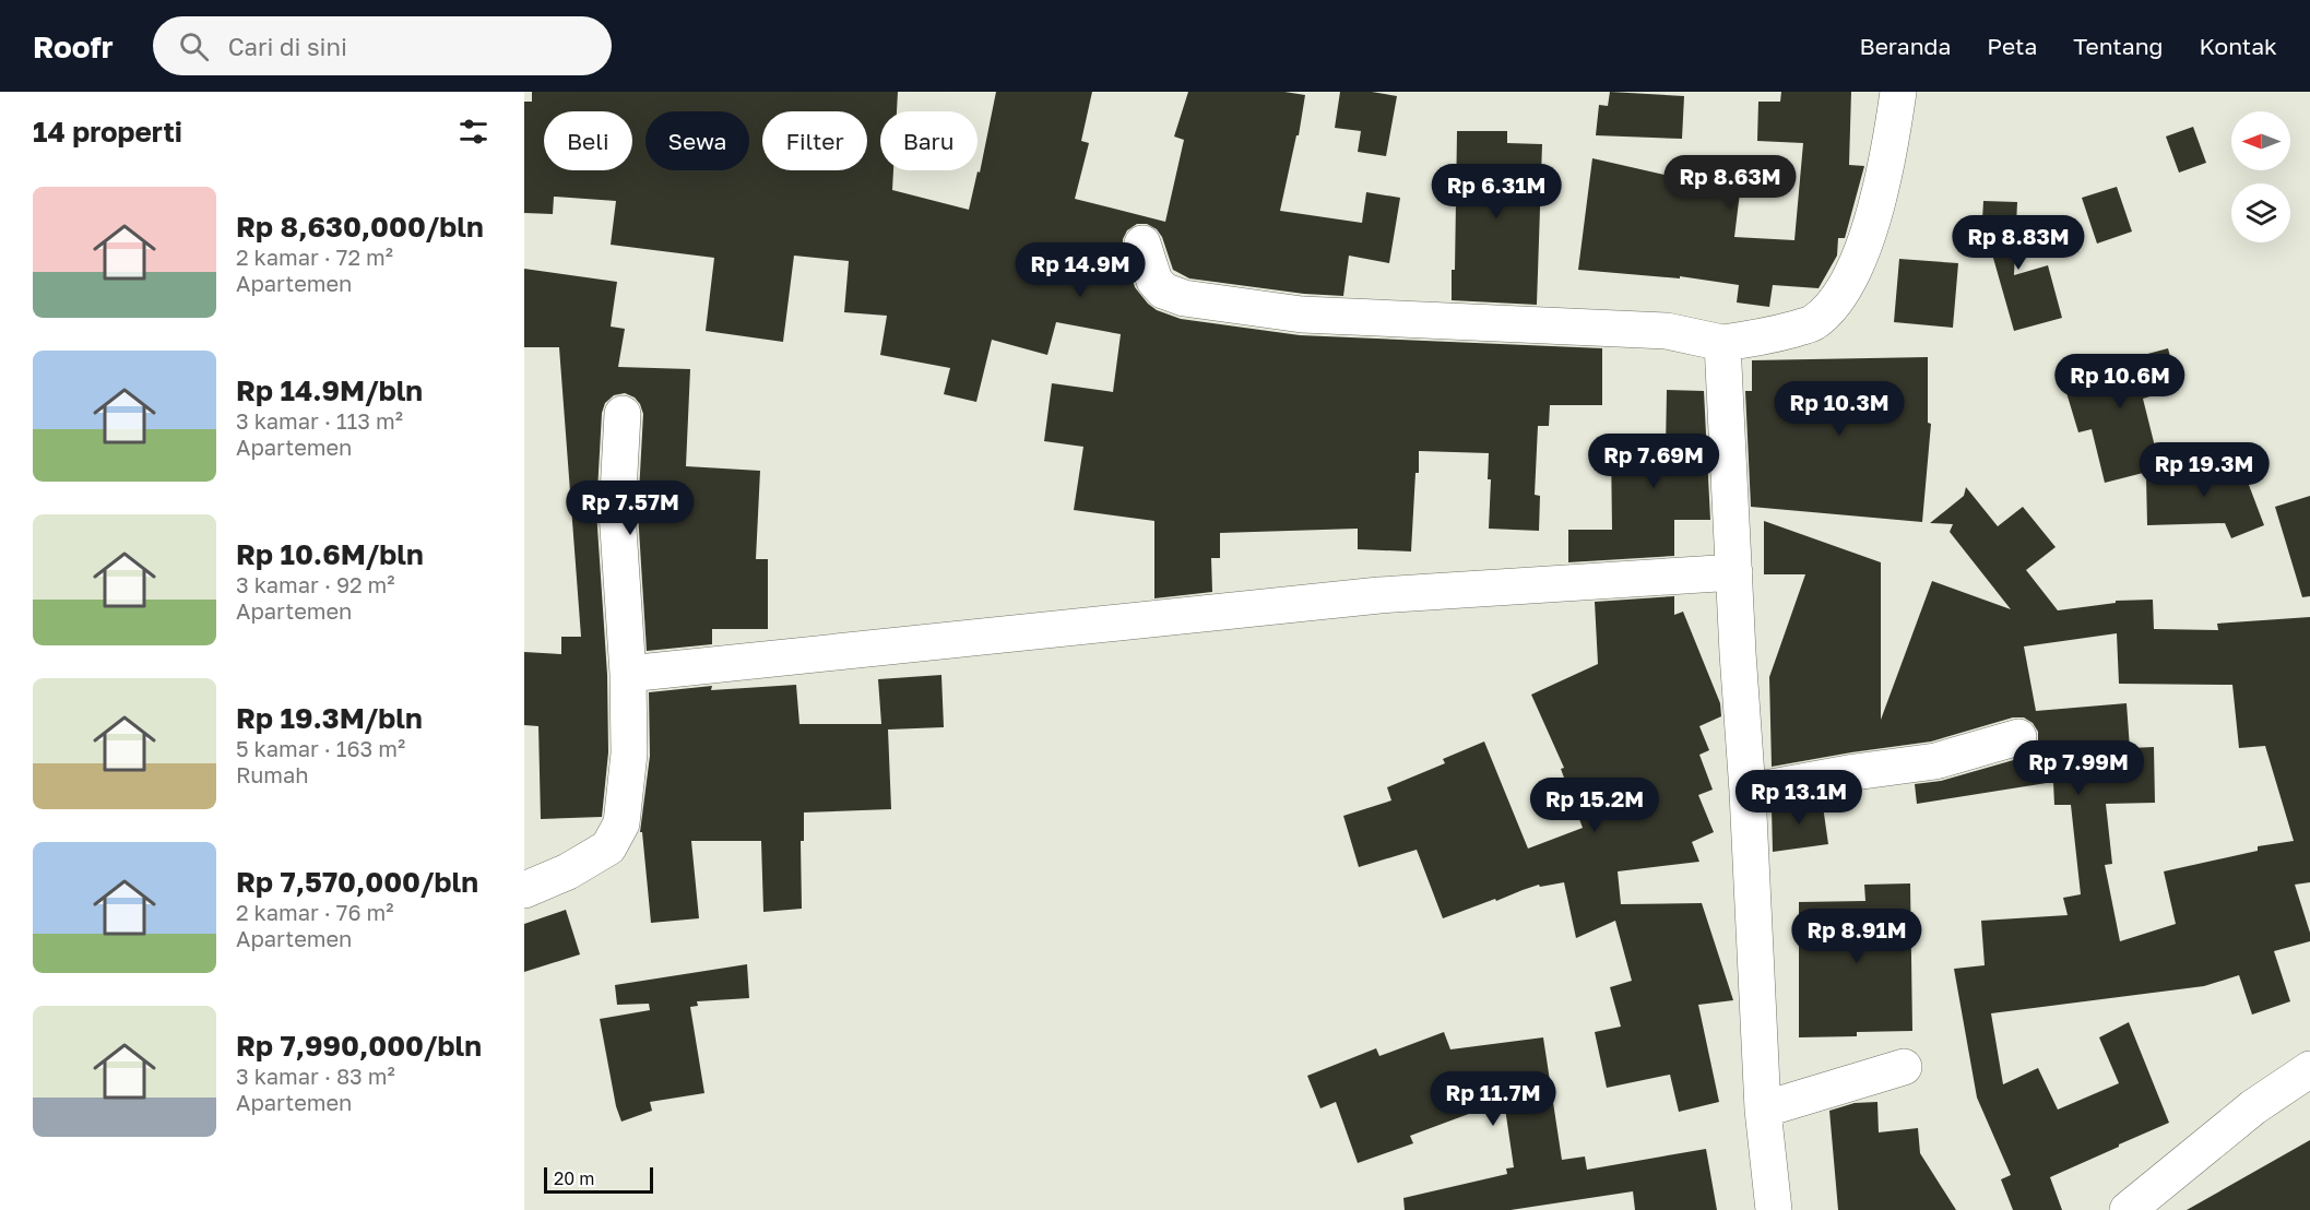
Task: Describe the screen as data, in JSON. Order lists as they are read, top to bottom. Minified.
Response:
{"scale_bar":"20 m","north":"left","page":{"header":"Roofr","search":"Cari di sini","nav":["Beranda","Peta","Tentang","Kontak"],"heading":"14 properti","chip":["Beli","Sewa","Filter","Baru"],"price":["Rp 8.63M","Rp 6.31M","Rp 8.83M","Rp 14.9M","Rp 10.6M","Rp 10.3M","Rp 7.69M","Rp 19.3M","Rp 7.57M","Rp 7.99M","Rp 13.1M","Rp 15.2M","Rp 8.91M","Rp 11.7M"],"list":[{"name":"Rp 8,630,000/bln","note":"2 kamar · 72 m² · Apartemen"},{"name":"Rp 14.9M/bln","note":"3 kamar · 113 m² · Apartemen"},{"name":"Rp 10.6M/bln","note":"3 kamar · 92 m² · Apartemen"},{"name":"Rp 19.3M/bln","note":"5 kamar · 163 m² · Rumah"},{"name":"Rp 7,570,000/bln","note":"2 kamar · 76 m² · Apartemen"},{"name":"Rp 7,990,000/bln","note":"3 kamar · 83 m² · Apartemen"}],"scale":"20 m"}}
